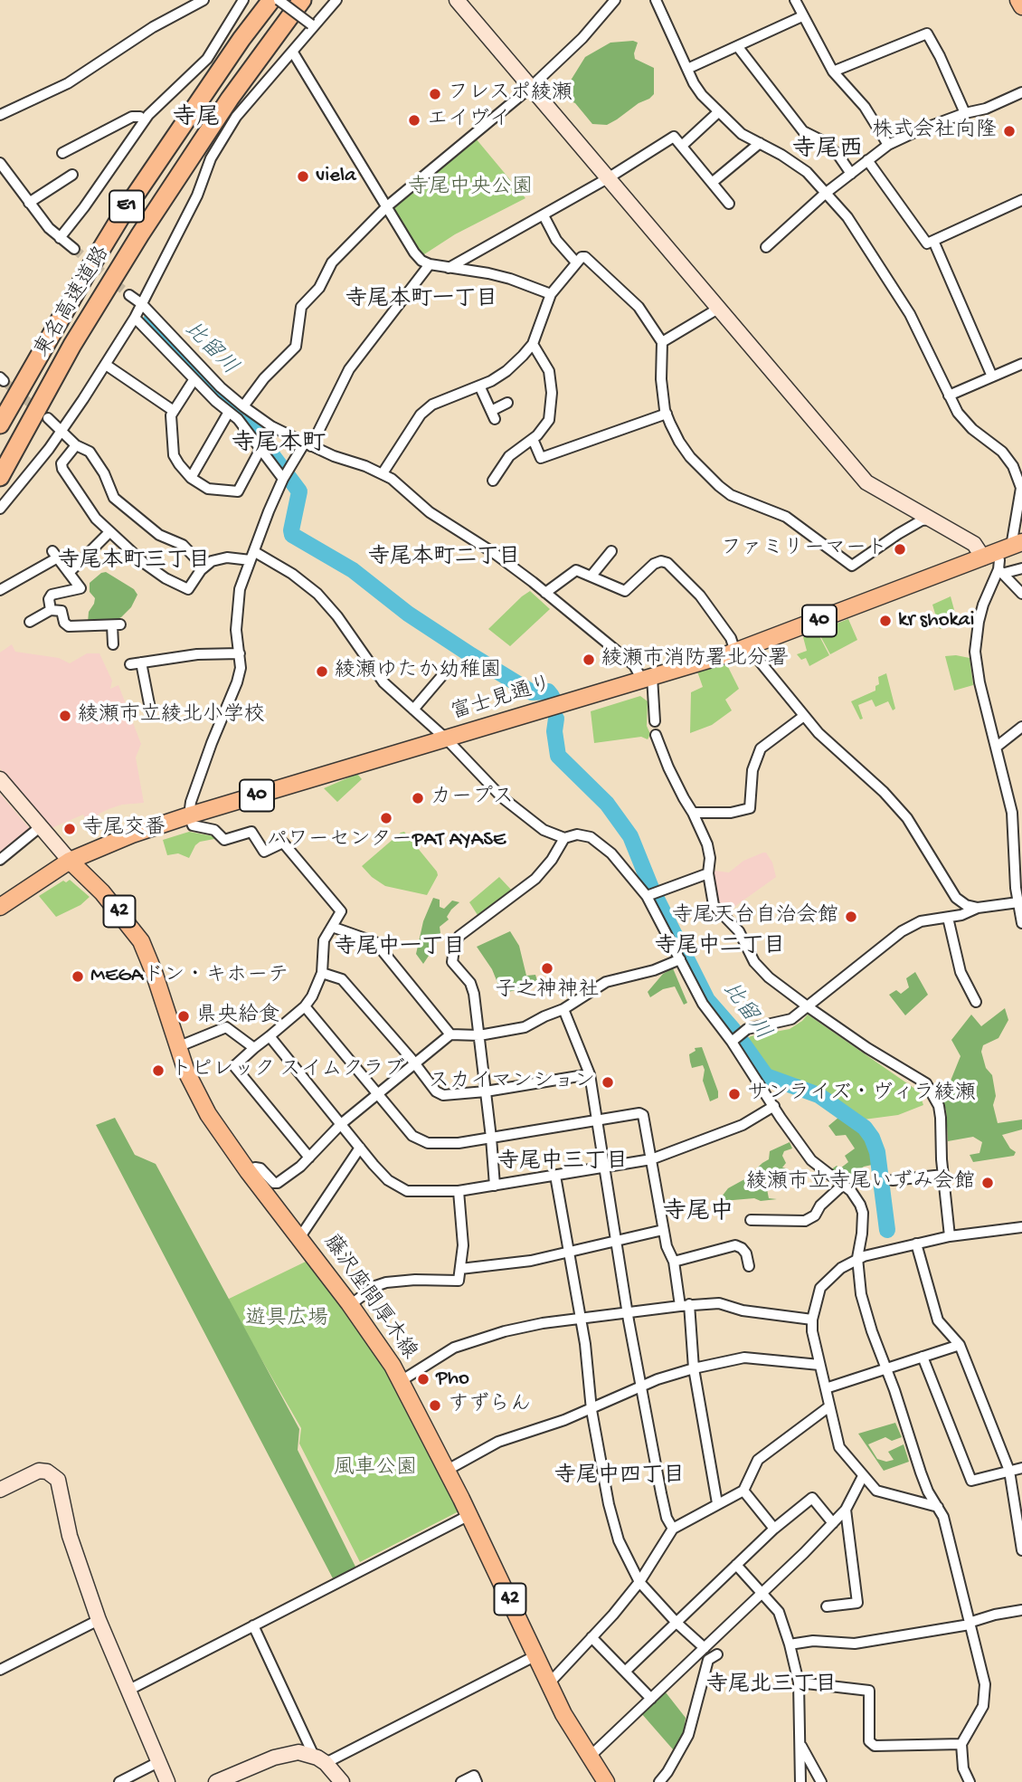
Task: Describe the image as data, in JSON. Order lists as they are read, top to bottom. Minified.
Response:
{"streets":{"highway":["E1","東名高速道路"],"main road":["40","富士見通り","42","藤沢座間厚木線"]},"crossings":[["富士見通り","藤沢座間厚木線"]],"districts":["寺尾","寺尾西","寺尾本町一丁目","寺尾本町","寺尾本町二丁目","寺尾本町三丁目","寺尾中二丁目","寺尾中一丁目","寺尾中三丁目","寺尾中","寺尾中四丁目","寺尾北三丁目"],"water":["比留川"],"parks":["寺尾中央公園","遊具広場","風車公園"],"places":["フレスポ綾瀬","エイヴイ","株式会社向隆","viela","ファミリーマート","kr shokai","綾瀬市消防署北分署","綾瀬ゆたか幼稚園","綾瀬市立綾北小学校","カープス","パワーセンターPAT AYASE","寺尾交番","寺尾天台自治会館","子之神神社","MEGAドン・キホーテ","県央給食","トピレック スイムクラブ","スカイマンション","サンライズ・ヴィラ綾瀬","綾瀬市立寺尾いずみ会館","Pho","すずらん"]}
